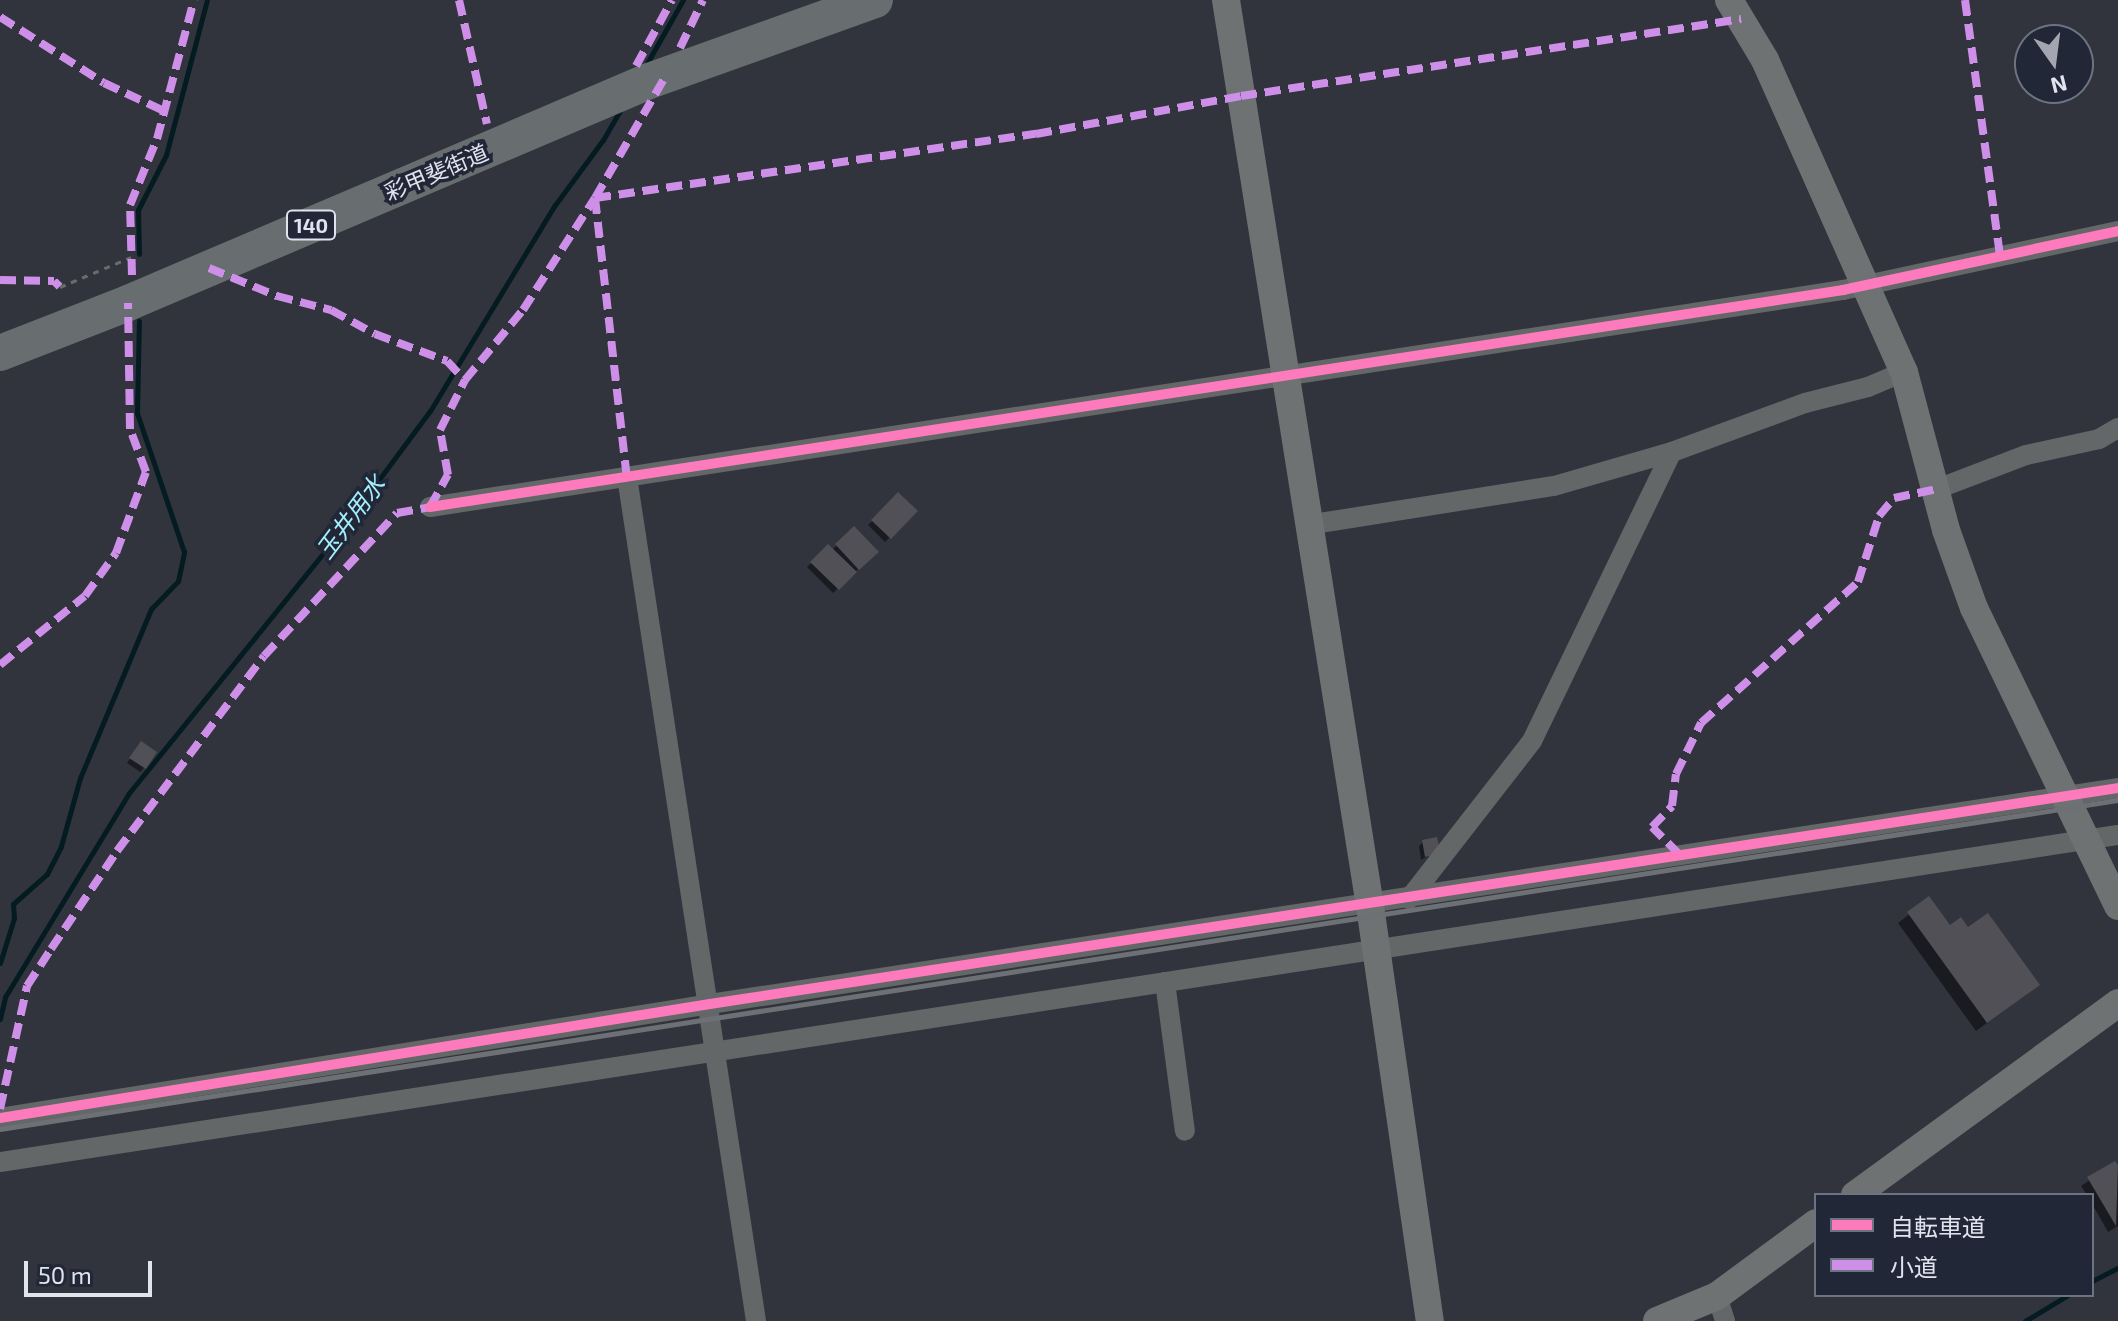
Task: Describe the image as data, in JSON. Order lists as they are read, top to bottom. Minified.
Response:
{"streets":{"highway":["彩甲斐街道","140"]},"water":["玉井用水"],"legend":["自転車道","小道"],"scale_bar":"50 m","north":"bottom"}
